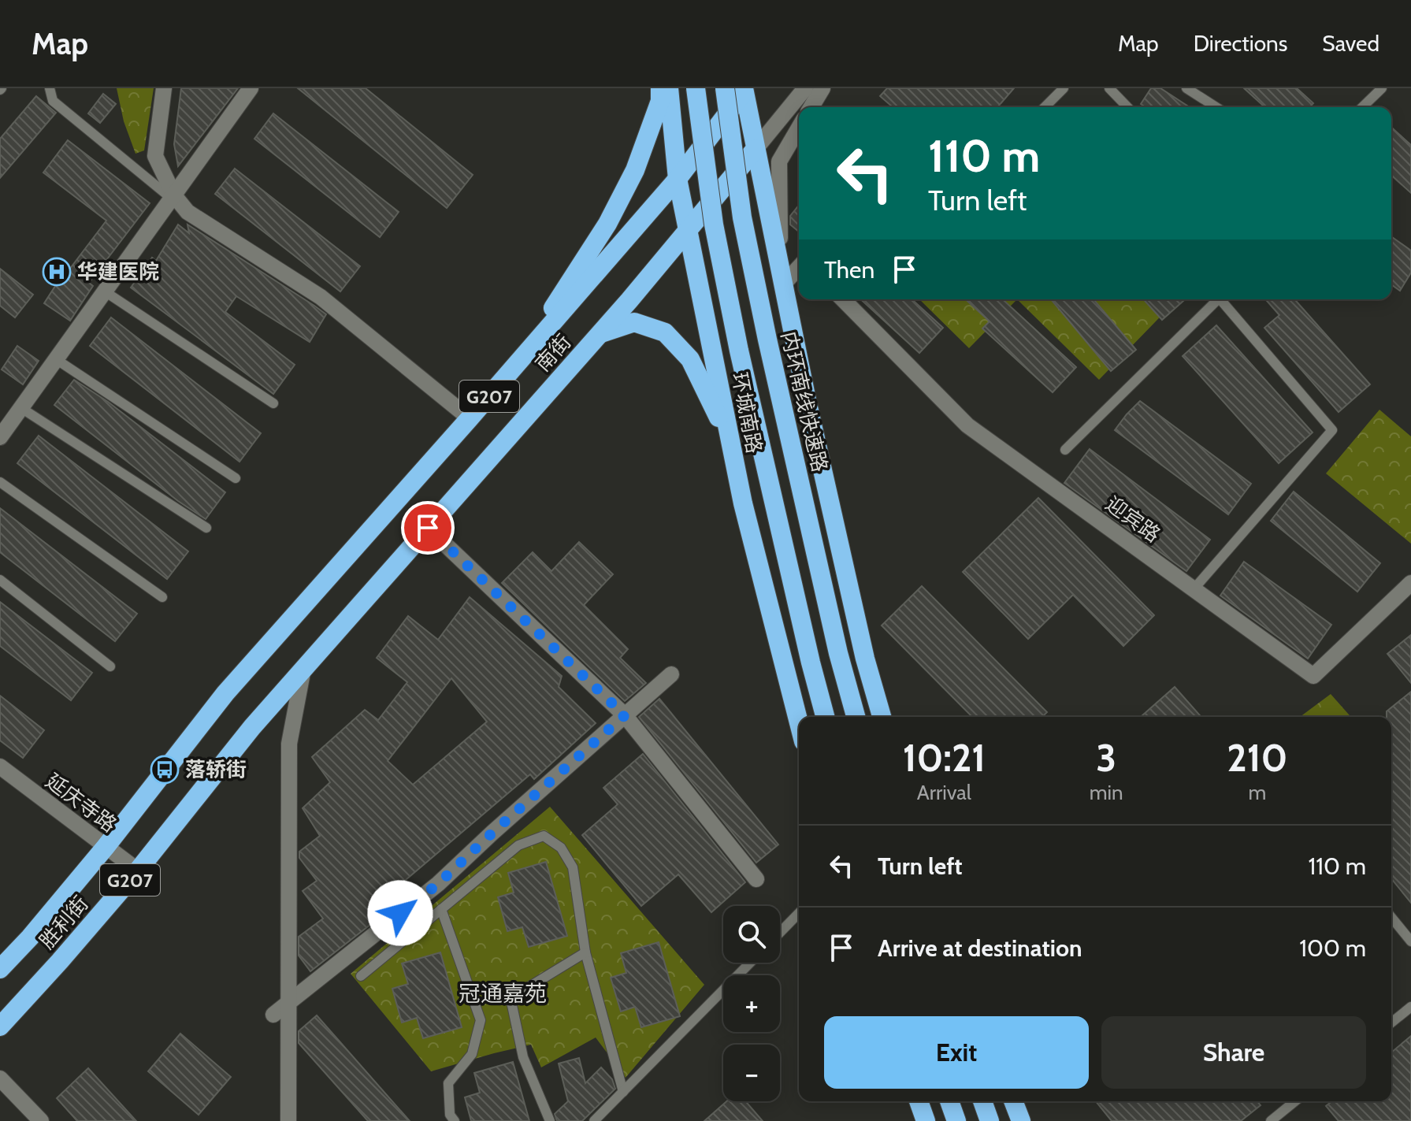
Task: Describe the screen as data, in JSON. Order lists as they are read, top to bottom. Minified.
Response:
{"streets":{"highway":["南街","G207","内环南线快速路","环城南路","胜利街"],"street":["迎宾路","延庆寺路"]},"crossings":[["南街","内环南线快速路"],["南街","环城南路"],["南街","延庆寺路"],["南街","胜利街"],["延庆寺路","胜利街"]],"districts":["冠通嘉苑"],"places":{"hospital":["华建医院"],"bus stop":["落轿街"]},"page":{"header":"Map","nav":["Map","Directions","Saved"],"turn":["110 m","Turn left"],"then":"Then","eta":["10:21","Arrival","3","min","210","m"],"list":[{"name":"Turn left","value":"110 m"},{"name":"Arrive at destination","value":"100 m"}],"map_buttons":["+","−"],"buttons":["Exit","Share"]}}
